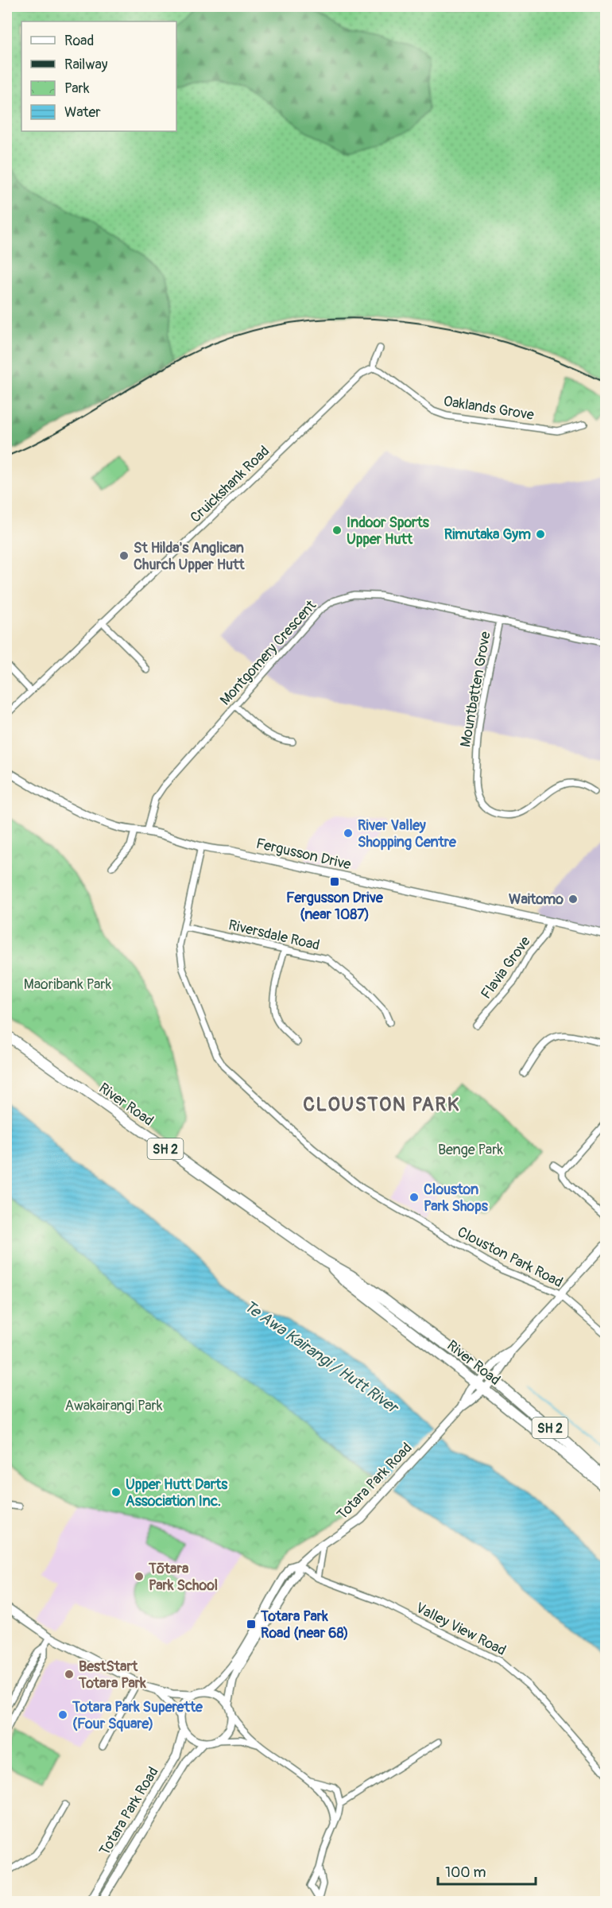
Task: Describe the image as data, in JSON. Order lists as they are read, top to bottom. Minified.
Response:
{"streets":{"highway":["River Road","SH 2"],"street":["Oaklands Grove","Cruickshank Road","Montgomery Crescent","Mountbatten Grove","Fergusson Drive","Riversdale Road","Flavia Grove","Clouston Park Road","Totara Park Road","Valley View Road"]},"crossings":[["Oaklands Grove","Cruickshank Road"],["Montgomery Crescent","Mountbatten Grove"],["Montgomery Crescent","Fergusson Drive"],["Fergusson Drive","Flavia Grove"],["Fergusson Drive","Clouston Park Road"],["Riversdale Road","Clouston Park Road"],["River Road","Totara Park Road"],["Clouston Park Road","Totara Park Road"],["Totara Park Road","Valley View Road"]],"districts":["CLOUSTON PARK"],"water":["Te Awa Kairangi / Hutt River"],"parks":["Maoribank Park","Benge Park","Awakairangi Park"],"places":{"other":["Indoor Sports Upper Hutt","Rimutaka Gym","St Hilda's Anglican Church Upper Hutt","River Valley Shopping Centre","Waitomo","Clouston Park Shops","Upper Hutt Darts Association Inc.","Tōtara Park School","BestStart Totara Park","Totara Park Superette (Four Square)"],"transit":["Fergusson Drive (near 1087)","Totara Park Road (near 68)"]},"legend":["Road","Railway","Park","Water"],"scale_bar":"100 m"}
